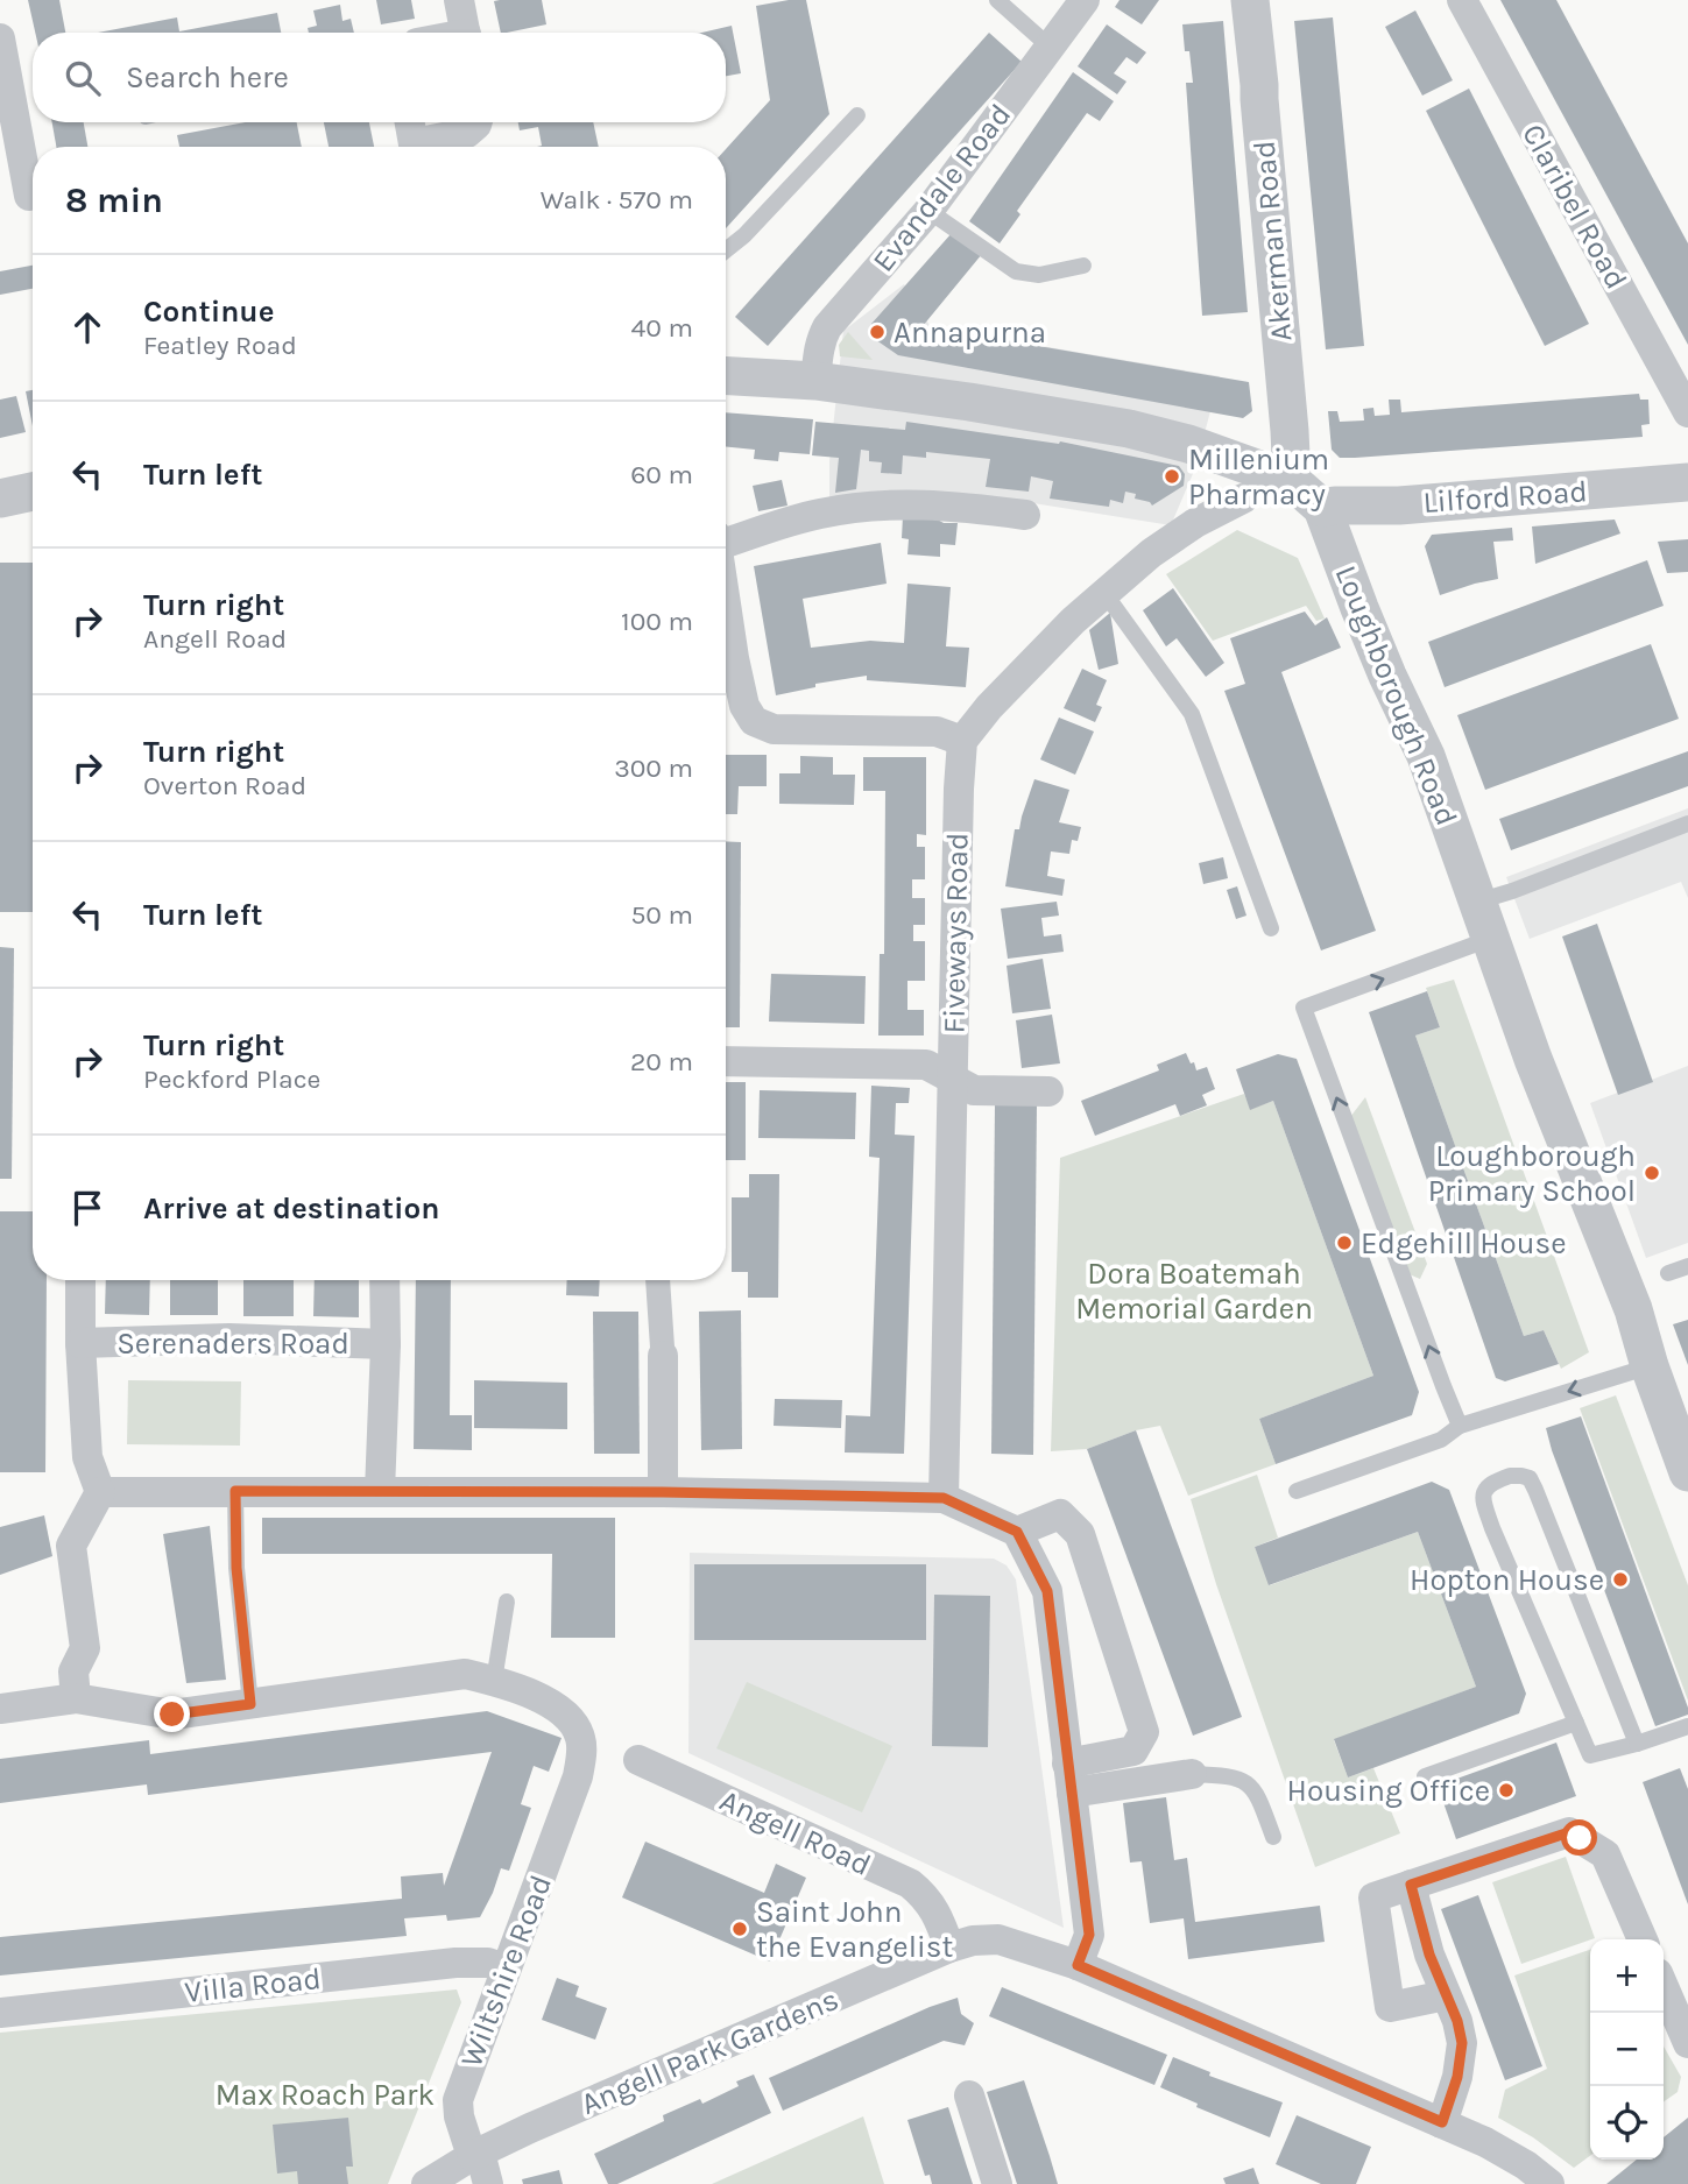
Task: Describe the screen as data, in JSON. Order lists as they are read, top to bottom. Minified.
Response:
{"streets":{"street":["Evandale Road","Claribel Road","Akerman Road","Lilford Road","Loughborough Road","Fiveways Road","Serenaders Road","Angell Road","Wiltshire Road","Villa Road","Angell Park Gardens"]},"crossings":[["Evandale Road","Loughborough Road"],["Akerman Road","Loughborough Road"],["Lilford Road","Loughborough Road"],["Angell Road","Angell Park Gardens"],["Wiltshire Road","Villa Road"],["Wiltshire Road","Angell Park Gardens"]],"parks":["Dora Boatemah Memorial Garden","Max Roach Park"],"places":["Annapurna","Millenium Pharmacy","Loughborough Primary School","Edgehill House","Hopton House","Housing Office","Saint John the Evangelist"],"page":{"search":"Search here","heading":["8 min","Walk · 570 m"],"list":[["Continue","Featley Road","40 m"],["Turn left","60 m"],["Turn right","Angell Road","100 m"],["Turn right","Overton Road","300 m"],["Turn left","50 m"],["Turn right","Peckford Place","20 m"],"Arrive at destination"],"map_buttons":["+","−"]}}
